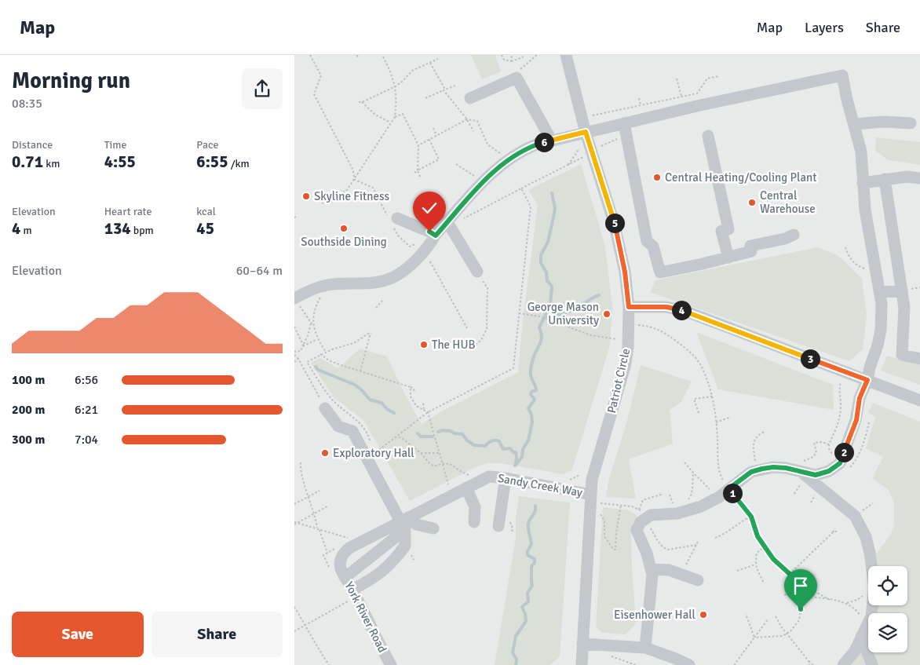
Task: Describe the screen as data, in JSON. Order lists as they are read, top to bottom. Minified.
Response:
{"streets":{"street":["Patriot Circle","Sandy Creek Way","York River Road"]},"crossings":[["Patriot Circle","Sandy Creek Way"],["Sandy Creek Way","York River Road"]],"places":["Central Heating/Cooling Plant","Skyline Fitness","Central Warehouse","Southside Dining","George Mason University","The HUB","Exploratory Hall","Eisenhower Hall"],"page":{"header":"Map","nav":["Map","Layers","Share"],"heading":["Morning run","08:35"],"stats":[["Distance","0.71 km"],["Time","4:55"],["Pace","6:55 /km"],["Elevation","4 m"],["Heart rate","134 bpm"],["kcal","45"]],"pins":["6","5","4","3","2","1"],"chart":["Elevation","60–64 m"],"list":[{"name":"100 m","note":"6:56"},{"name":"200 m","note":"6:21"},{"name":"300 m","note":"7:04"}],"buttons":["Save","Share"]}}
